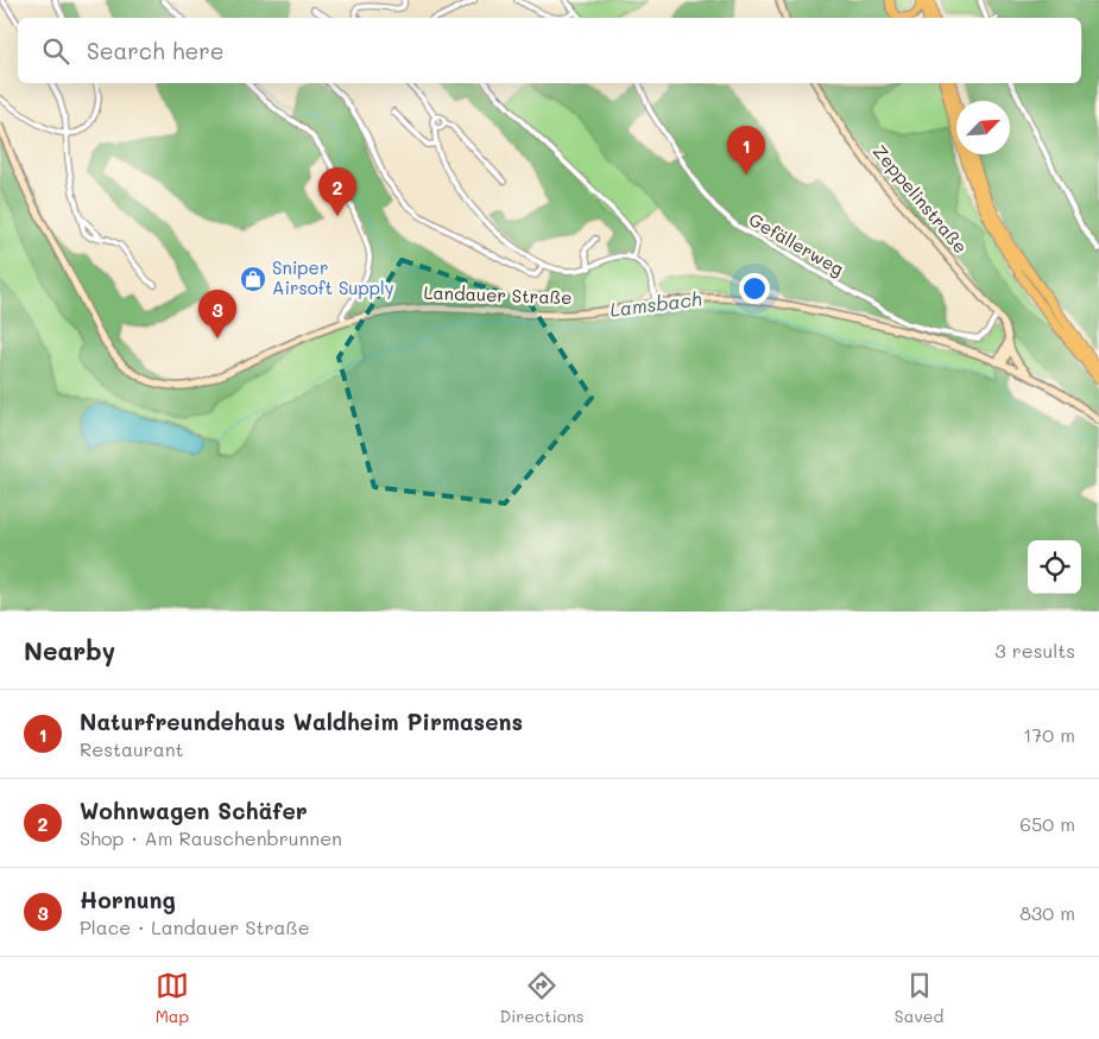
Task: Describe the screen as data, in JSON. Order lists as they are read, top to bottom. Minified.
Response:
{"streets":{"main road":["Zeppelinstraße","Landauer Straße"],"street":["Gefällerweg"]},"crossings":[["Zeppelinstraße","Gefällerweg"]],"water":["Lamsbach"],"places":{"shop":["Sniper Airsoft Supply"]},"north":"top right","page":{"search":"Search here","pins":["1","2","3"],"heading":["Nearby","3 results"],"list":[{"mark":"1","name":"Naturfreundehaus Waldheim Pirmasens","note":"Restaurant","value":"170 m"},{"mark":"2","name":"Wohnwagen Schäfer","note":"Shop · Am Rauschenbrunnen","value":"650 m"},{"mark":"3","name":"Hornung","note":"Place · Landauer Straße","value":"830 m"}],"nav":["Map","Directions","Saved"]}}
